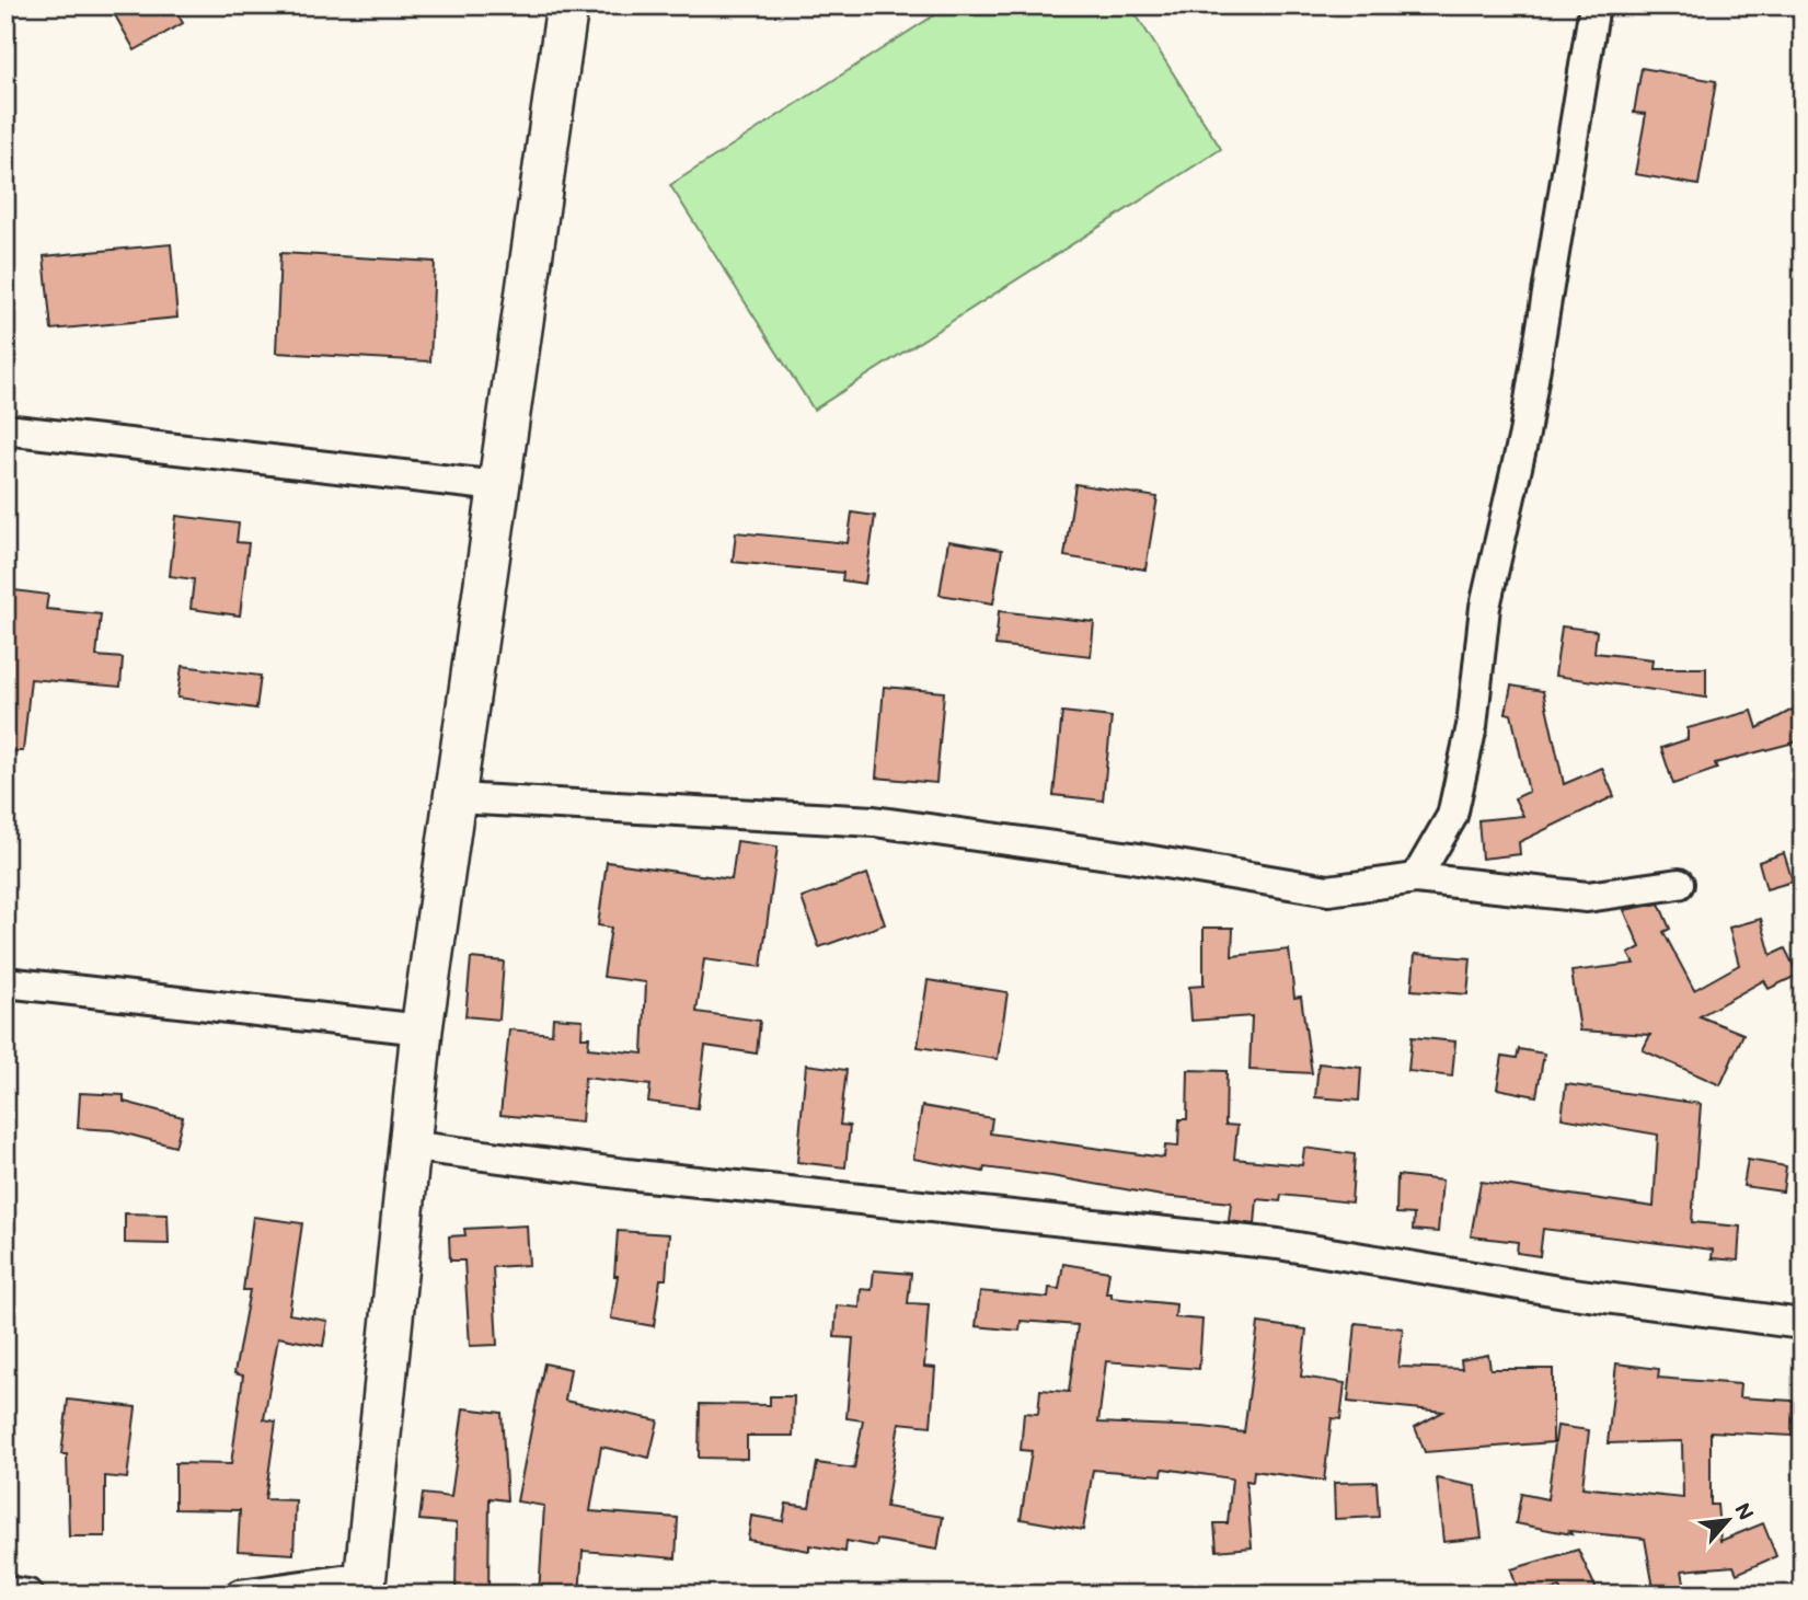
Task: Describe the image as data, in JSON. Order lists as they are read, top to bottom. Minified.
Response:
{"north":"top right"}
